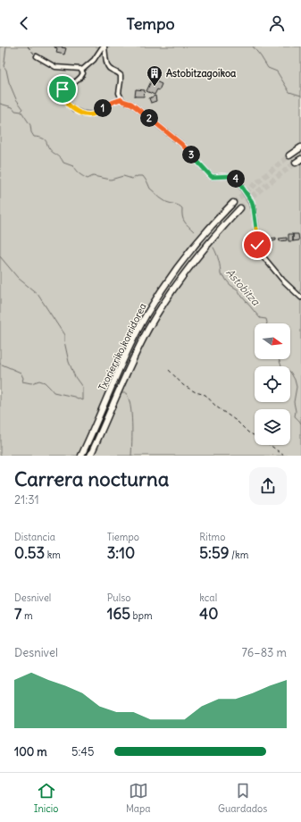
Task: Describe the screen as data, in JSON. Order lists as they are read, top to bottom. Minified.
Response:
{"streets":{"highway":["Txorierriko korridorea"]},"water":["Astobitza"],"places":{"building":["Astobitzagoikoa"]},"north":"right","page":{"header":"Tempo","pins":["1","2","3","4"],"heading":["Carrera nocturna","21:31"],"stats":[["Distancia","0.53 km"],["Tiempo","3:10"],["Ritmo","5:59 /km"],["Desnivel","7 m"],["Pulso","165 bpm"],["kcal","40"]],"chart":["Desnivel","76–83 m"],"list":[{"name":"100 m","note":"5:45"}],"tabs":["Inicio","Mapa","Guardados"]}}
